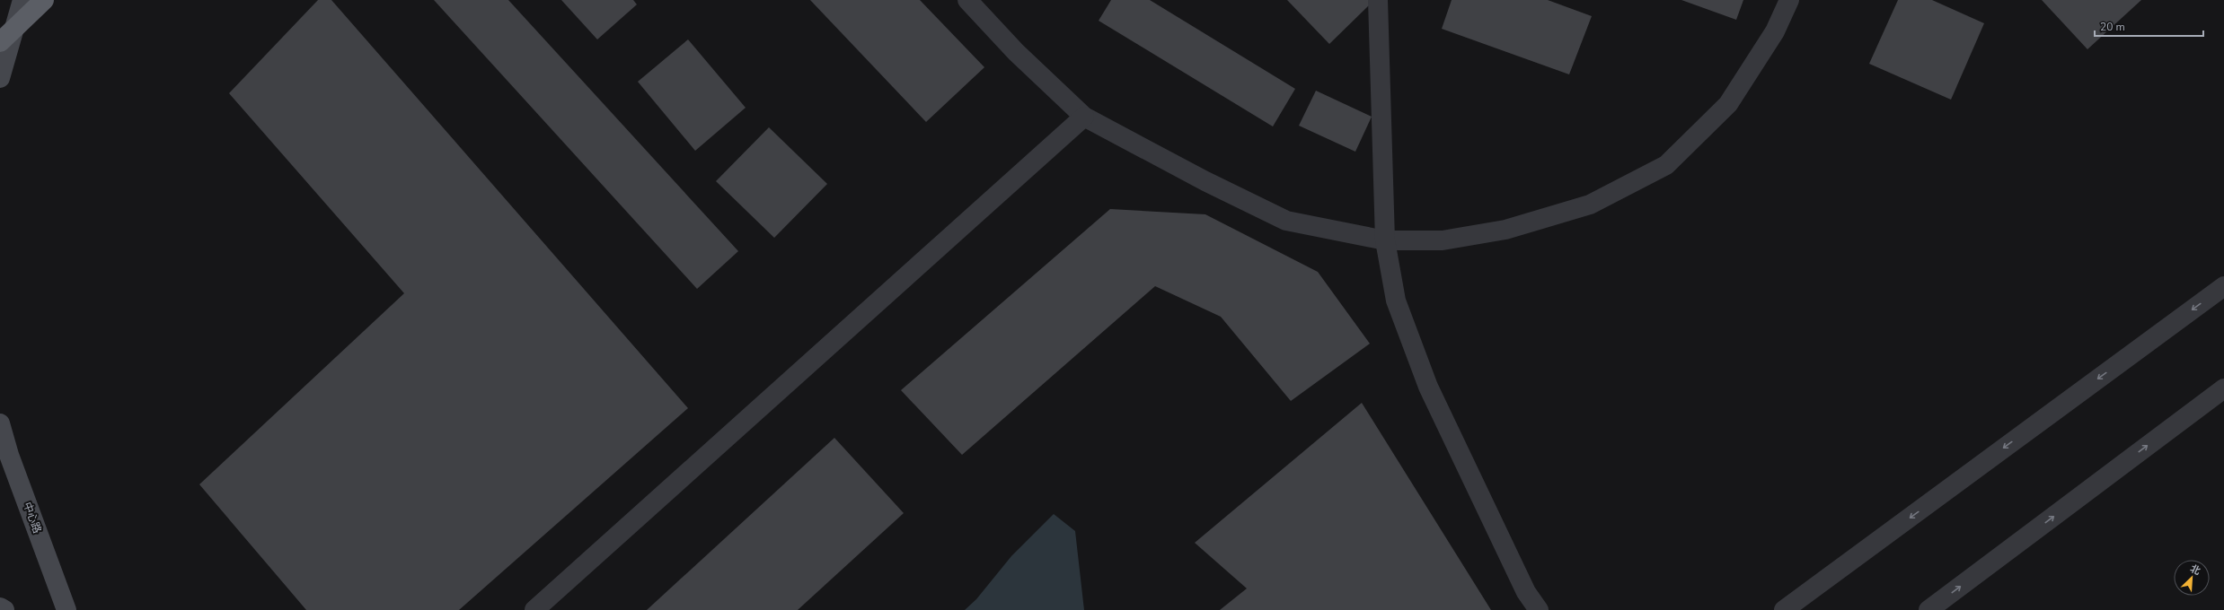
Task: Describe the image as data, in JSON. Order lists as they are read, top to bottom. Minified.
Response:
{"streets":{"main road":["中心路"]},"scale_bar":"20 m","north":"top right"}
